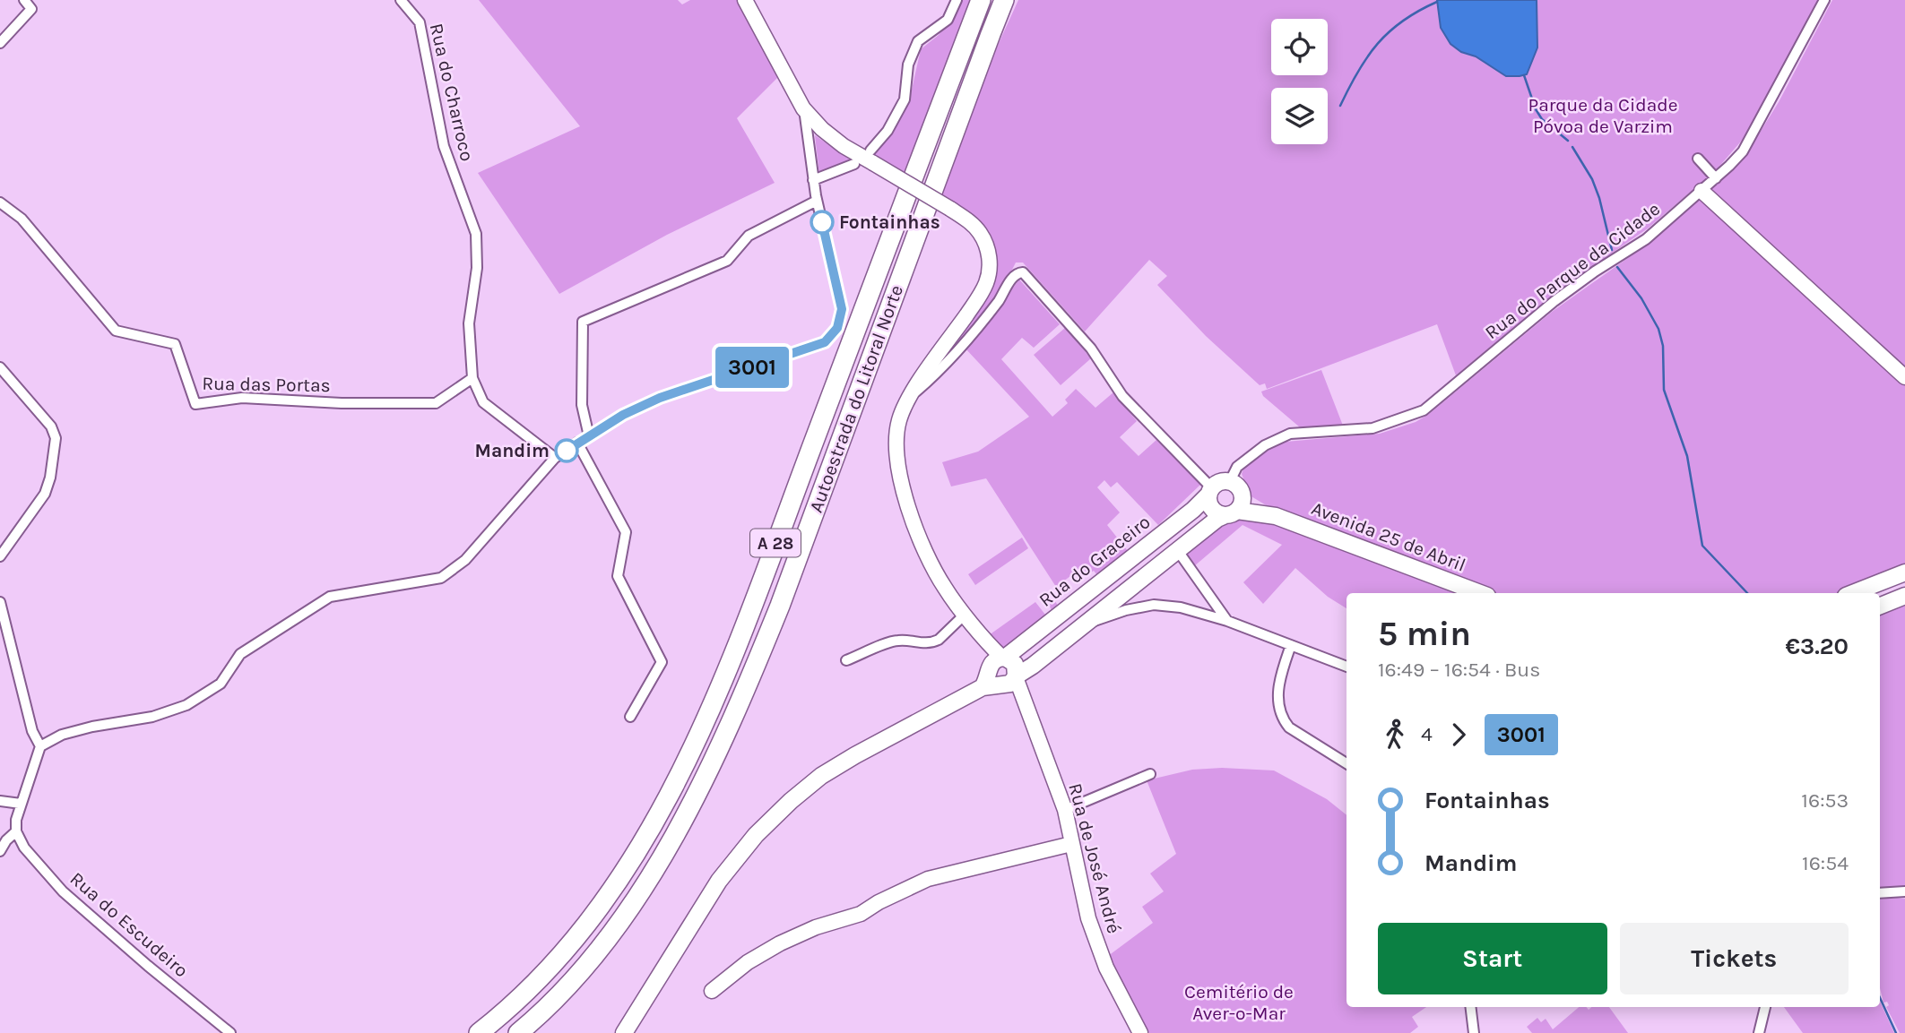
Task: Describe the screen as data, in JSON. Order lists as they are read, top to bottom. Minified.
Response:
{"streets":{"highway":["Autoestrada do Litoral Norte","A 28"],"main road":["Avenida 25 de Abril","Rua do Graceiro"],"street":["Rua do Charroco","Rua do Parque da Cidade","Rua das Portas","Rua de José André","Rua do Escudeiro"]},"crossings":[["Rua do Charroco","Rua das Portas"],["Rua do Parque da Cidade","Avenida 25 de Abril"],["Rua do Parque da Cidade","Rua do Graceiro"],["Avenida 25 de Abril","Rua do Graceiro"],["Rua do Graceiro","Rua de José André"]],"parks":["Parque da Cidade Póvoa de Varzim","Cemitério de Aver-o-Mar"],"places":["Fontainhas","Mandim"],"lines":["bus line 3001"],"page":{"on_map":"3001","heading":["5 min","16:49 – 16:54 · Bus","€3.20"],"legs":["4","3001"],"list":[{"name":"Fontainhas","value":"16:53"},{"name":"Mandim","value":"16:54"}],"buttons":["Start","Tickets"]}}
